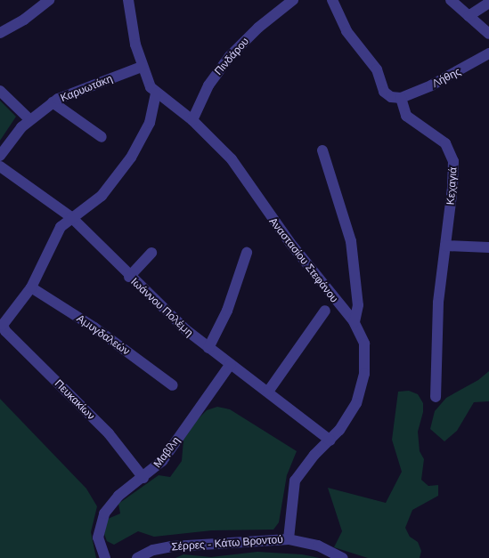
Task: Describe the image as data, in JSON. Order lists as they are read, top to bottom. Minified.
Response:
{"streets":{"street":["Πινδάρου","Λήθης","Καρυωτάκη","Κεχαγιά","Αναστασίου Στεφάνου","Ιωάννου Πολέμη","Αμυγδαλεών","Πευκακίων","Μαβίλη","Σέρρες - Κάτω Βροντού"]},"crossings":[["Πινδάρου","Αναστασίου Στεφάνου"],["Λήθης","Κεχαγιά"],["Καρυωτάκη","Αναστασίου Στεφάνου"],["Αναστασίου Στεφάνου","Ιωάννου Πολέμη"],["Αναστασίου Στεφάνου","Σέρρες - Κάτω Βροντού"],["Ιωάννου Πολέμη","Μαβίλη"],["Αμυγδαλεών","Πευκακίων"],["Πευκακίων","Μαβίλη"]]}
